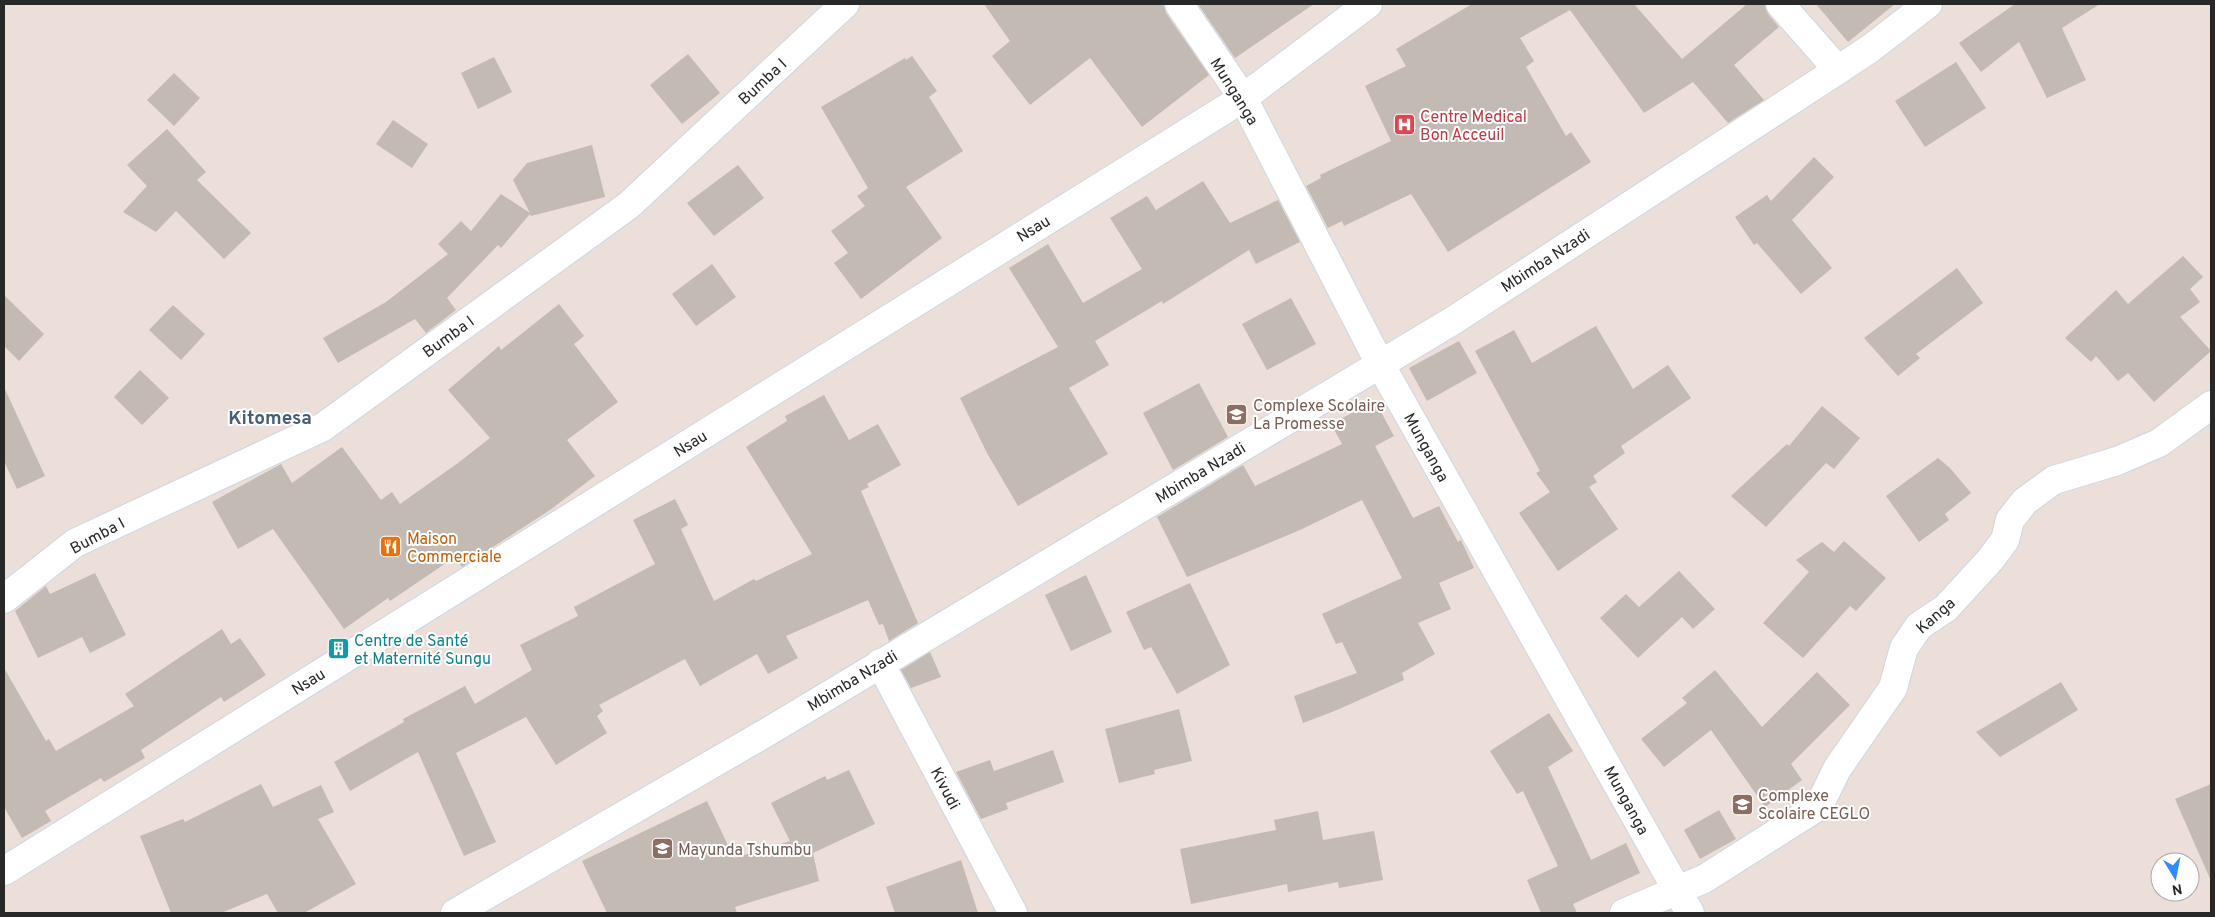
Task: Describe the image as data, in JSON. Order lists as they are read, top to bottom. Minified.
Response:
{"streets":{"street":["Bumba I","Munganga","Nsau","Mbimba Nzadi","Kanga","Kivudi"]},"crossings":[["Munganga","Nsau"],["Munganga","Mbimba Nzadi"],["Munganga","Kanga"],["Mbimba Nzadi","Kivudi"]],"districts":["Kitomesa"],"places":{"hospital":["Centre Medical Bon Acceuil"],"school or university":["Complexe Scolaire La Promesse","Complexe Scolaire CEGLO","Mayunda Tshumbu"],"restaurant":["Maison Commerciale"],"building":["Centre de Santé et Maternité Sungu"]},"north":"bottom"}
